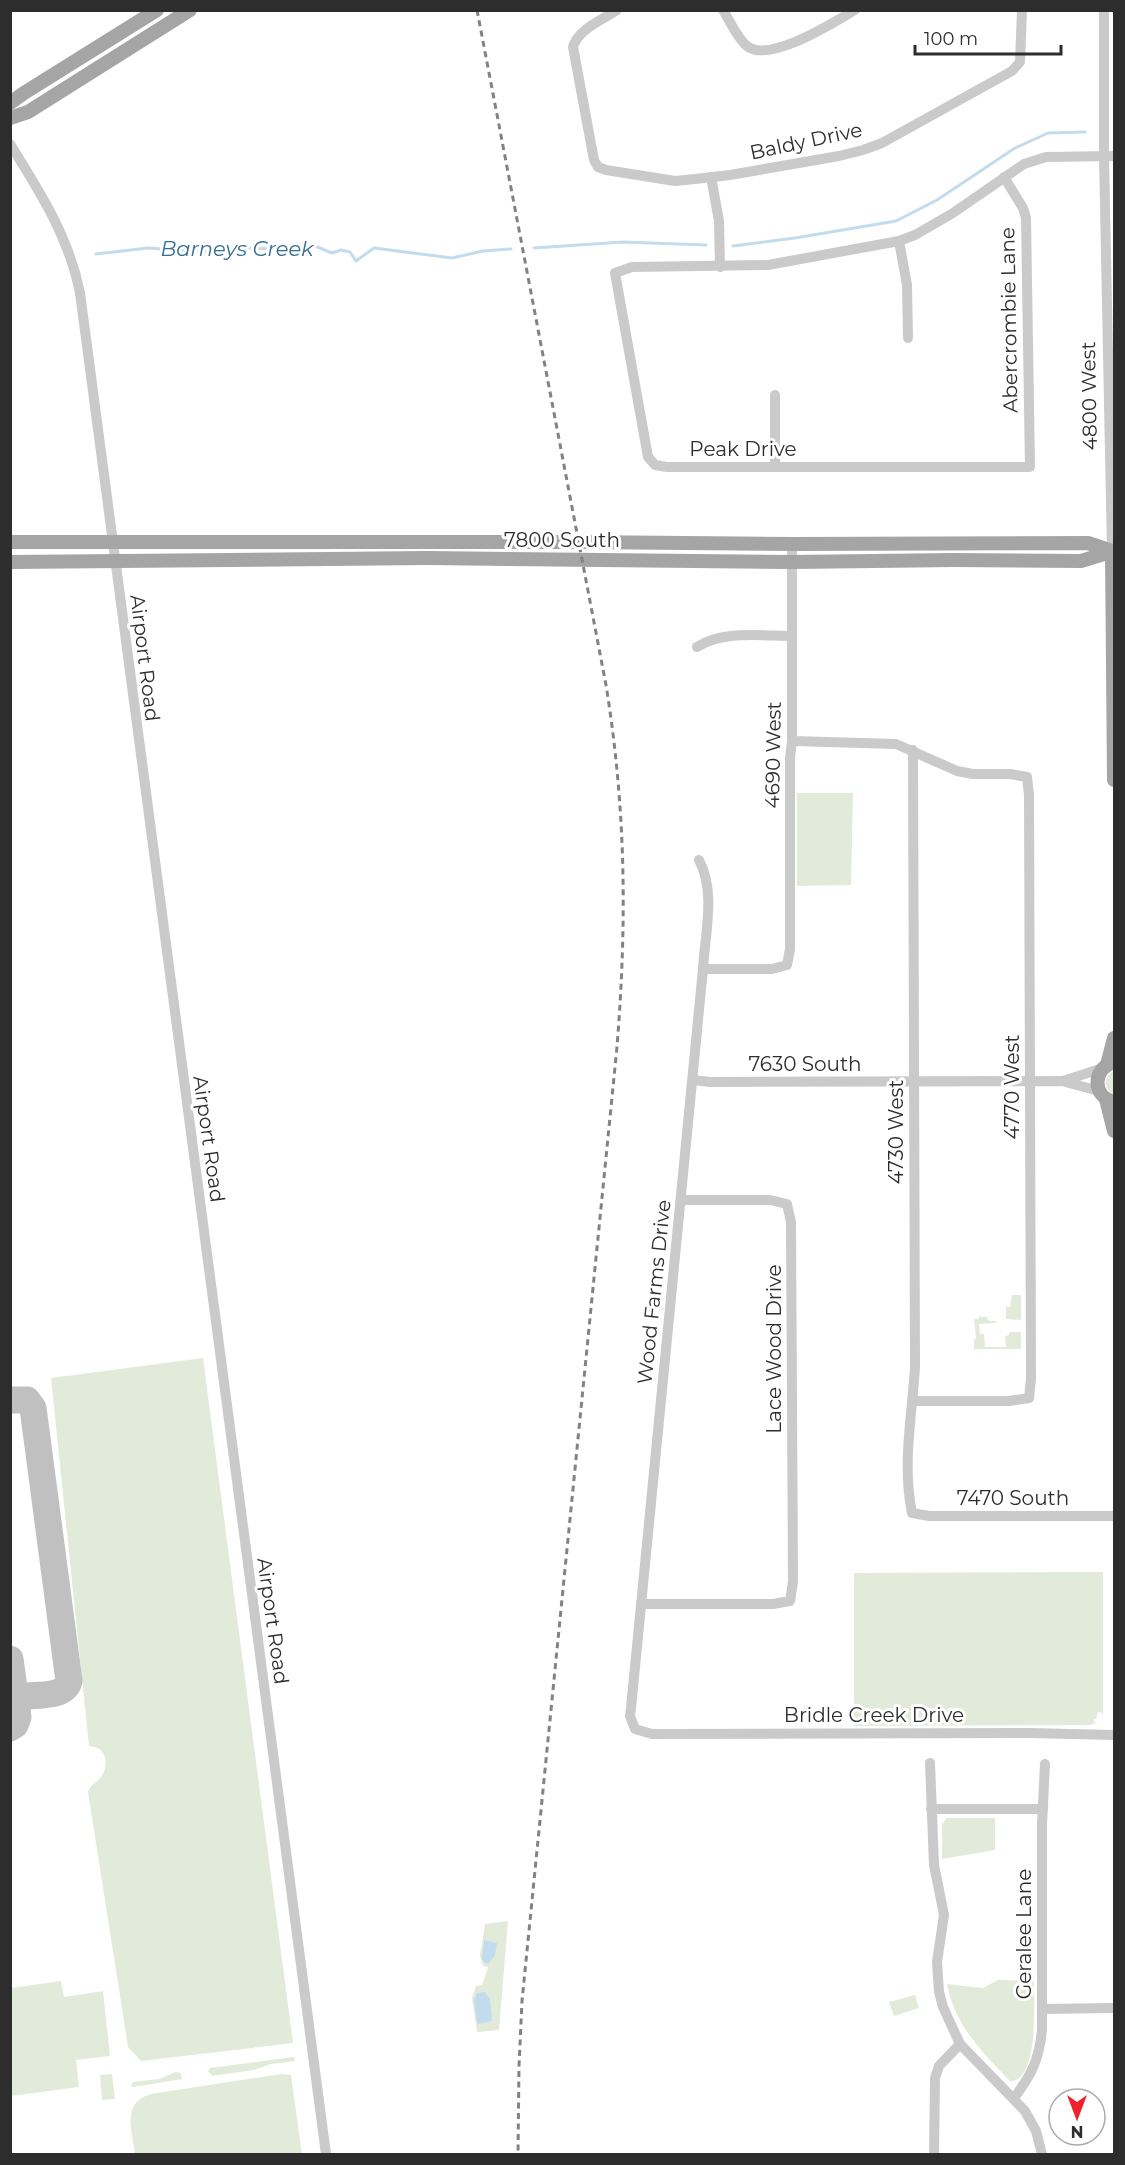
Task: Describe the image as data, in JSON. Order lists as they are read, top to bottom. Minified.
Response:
{"streets":{"main road":["4800 West","7800 South"],"street":["Baldy Drive","Abercrombie Lane","Peak Drive","Airport Road","4690 West","7630 South","4770 West","4730 West","Wood Farms Drive","Lace Wood Drive","7470 South","Bridle Creek Drive","Geralee Lane"]},"crossings":[["Abercrombie Lane","Peak Drive"],["4800 West","7800 South"],["7800 South","Airport Road"],["7800 South","4690 West"],["4690 West","Wood Farms Drive"],["7630 South","4770 West"],["7630 South","4730 West"],["7630 South","Wood Farms Drive"],["4770 West","4730 West"],["4730 West","7470 South"],["Wood Farms Drive","Lace Wood Drive"],["Wood Farms Drive","Bridle Creek Drive"]],"water":["Barneys Creek"],"scale_bar":"100 m","north":"bottom"}
